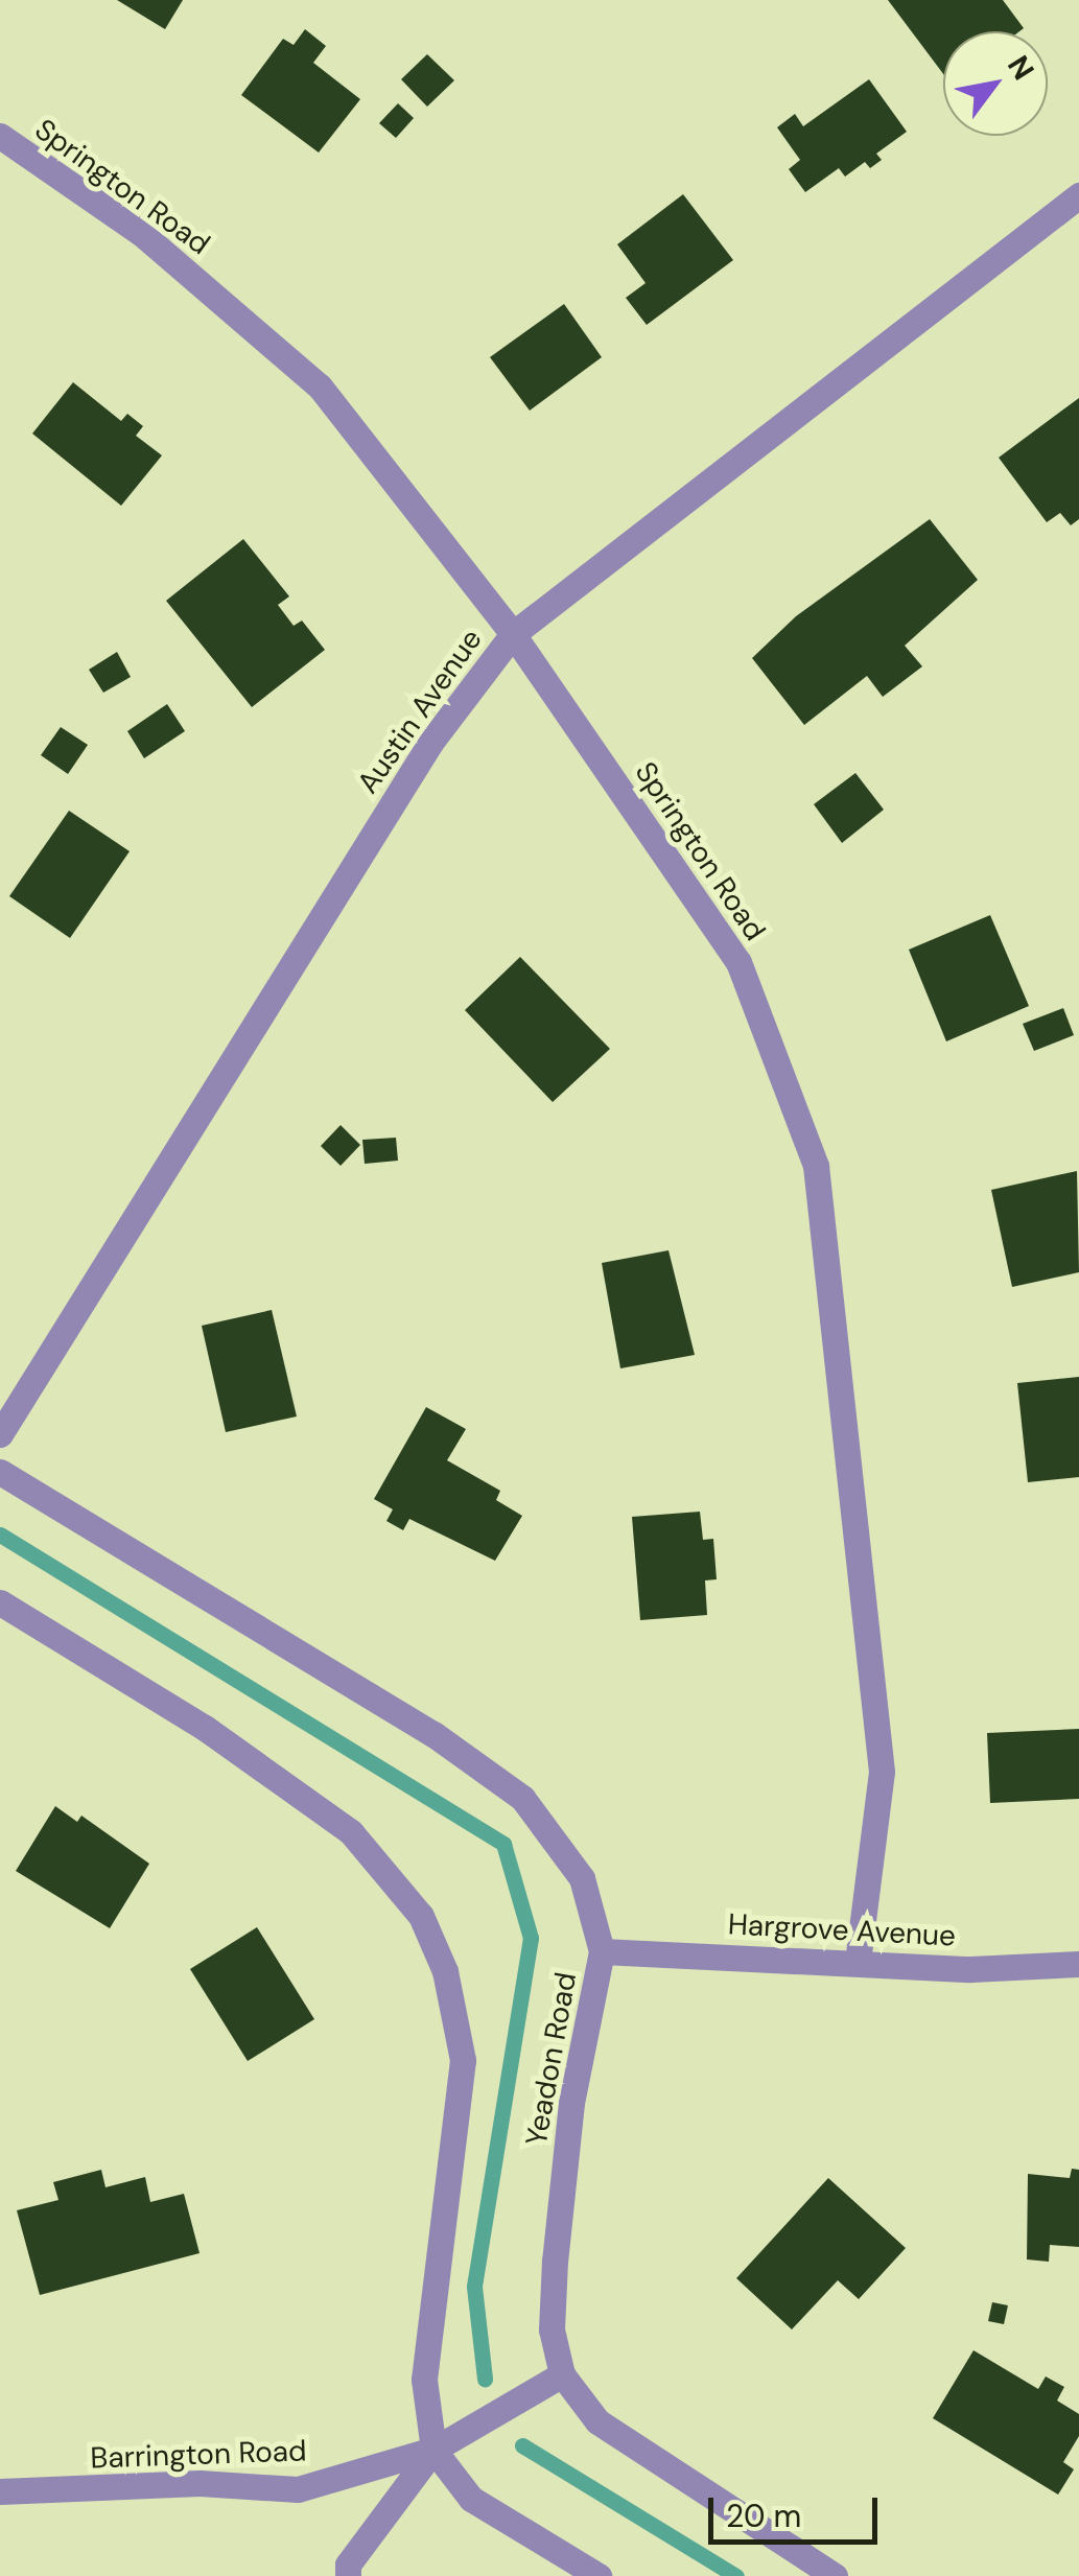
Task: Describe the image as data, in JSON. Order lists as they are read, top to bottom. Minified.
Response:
{"streets":{"street":["Springton Road","Austin Avenue","Hargrove Avenue","Yeadon Road","Barrington Road"]},"crossings":[["Springton Road","Austin Avenue"],["Springton Road","Hargrove Avenue"],["Hargrove Avenue","Yeadon Road"],["Yeadon Road","Barrington Road"]],"scale_bar":"20 m","north":"top right"}
